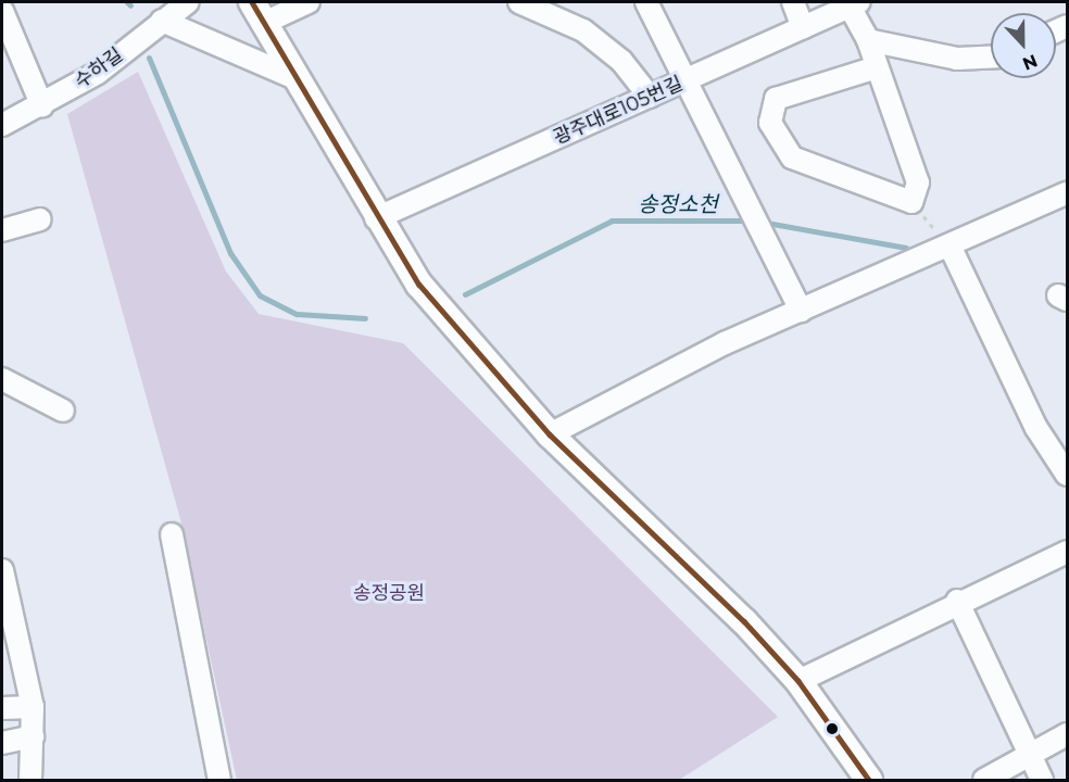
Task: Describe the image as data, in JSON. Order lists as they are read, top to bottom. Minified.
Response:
{"streets":{"street":["수하길","광주대로105번길"]},"water":["송정소천"],"parks":["송정공원"],"north":"bottom"}
